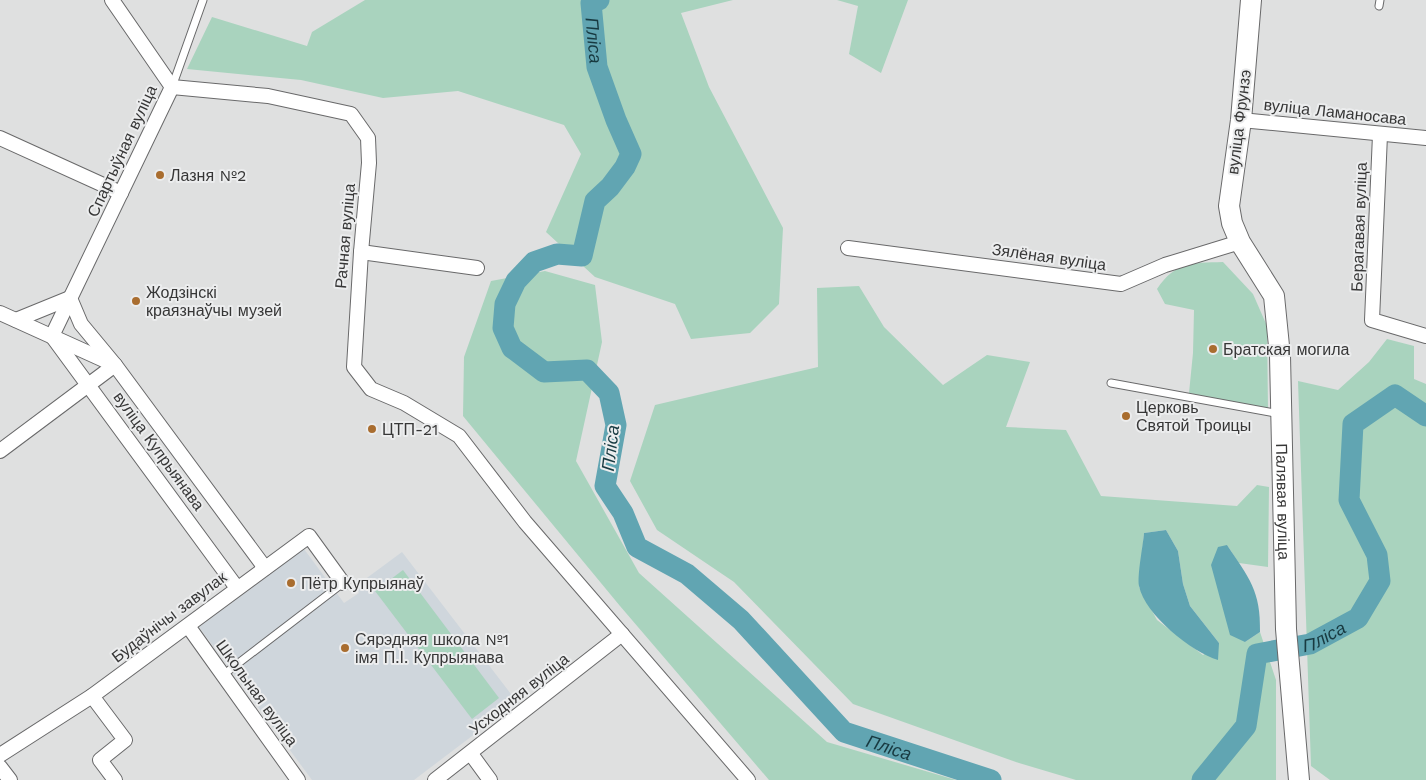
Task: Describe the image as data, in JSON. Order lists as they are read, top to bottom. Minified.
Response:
{"streets":{"street":["вуліца Ламаносава","вуліца Фрунзэ","Спартыўная вуліца","Берагавая вуліца","Рачная вуліца","Зялёная вуліца","вуліца Купрыянава","Палявая вуліца","Будаўнічы завулак","Школьная вуліца","Усходняя вуліца"]},"crossings":[["вуліца Ламаносава","вуліца Фрунзэ"],["вуліца Ламаносава","Берагавая вуліца"],["вуліца Фрунзэ","Зялёная вуліца"],["вуліца Фрунзэ","Палявая вуліца"],["Спартыўная вуліца","Рачная вуліца"],["Спартыўная вуліца","вуліца Купрыянава"],["Рачная вуліца","Усходняя вуліца"],["Зялёная вуліца","Палявая вуліца"],["вуліца Купрыянава","Будаўнічы завулак"],["Будаўнічы завулак","Школьная вуліца"]],"water":["Пліса"],"places":["Лазня №2","Жодзінскі краязнаўчы музей","Братская могила","Церковь Святой Троицы","ЦТП-21","Пётр Купрыянаў","Сярэдняя школа №1 імя П.І. Купрыянава"]}
